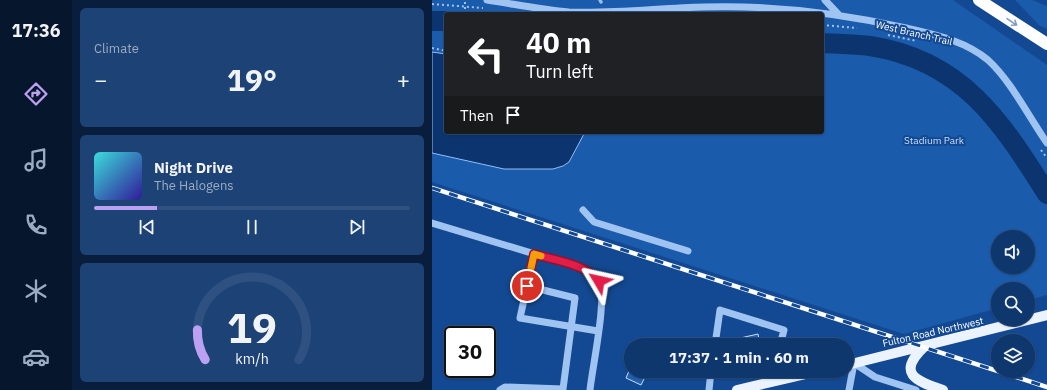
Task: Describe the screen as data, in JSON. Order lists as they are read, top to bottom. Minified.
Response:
{"streets":{"main road":["Fulton Road Northwest"],"path":["West Branch Trail"]},"parks":["Stadium Park"],"page":{"tabs":"17:36","tile":"Climate","turn":["40 m","Turn left"],"heat":["−","19°","+"],"then":"Then","song":["Night Drive","The Halogens"],"limit":"30","trip":"17:37 · 1 min · 60 m","gauge":["19","km/h"]}}
